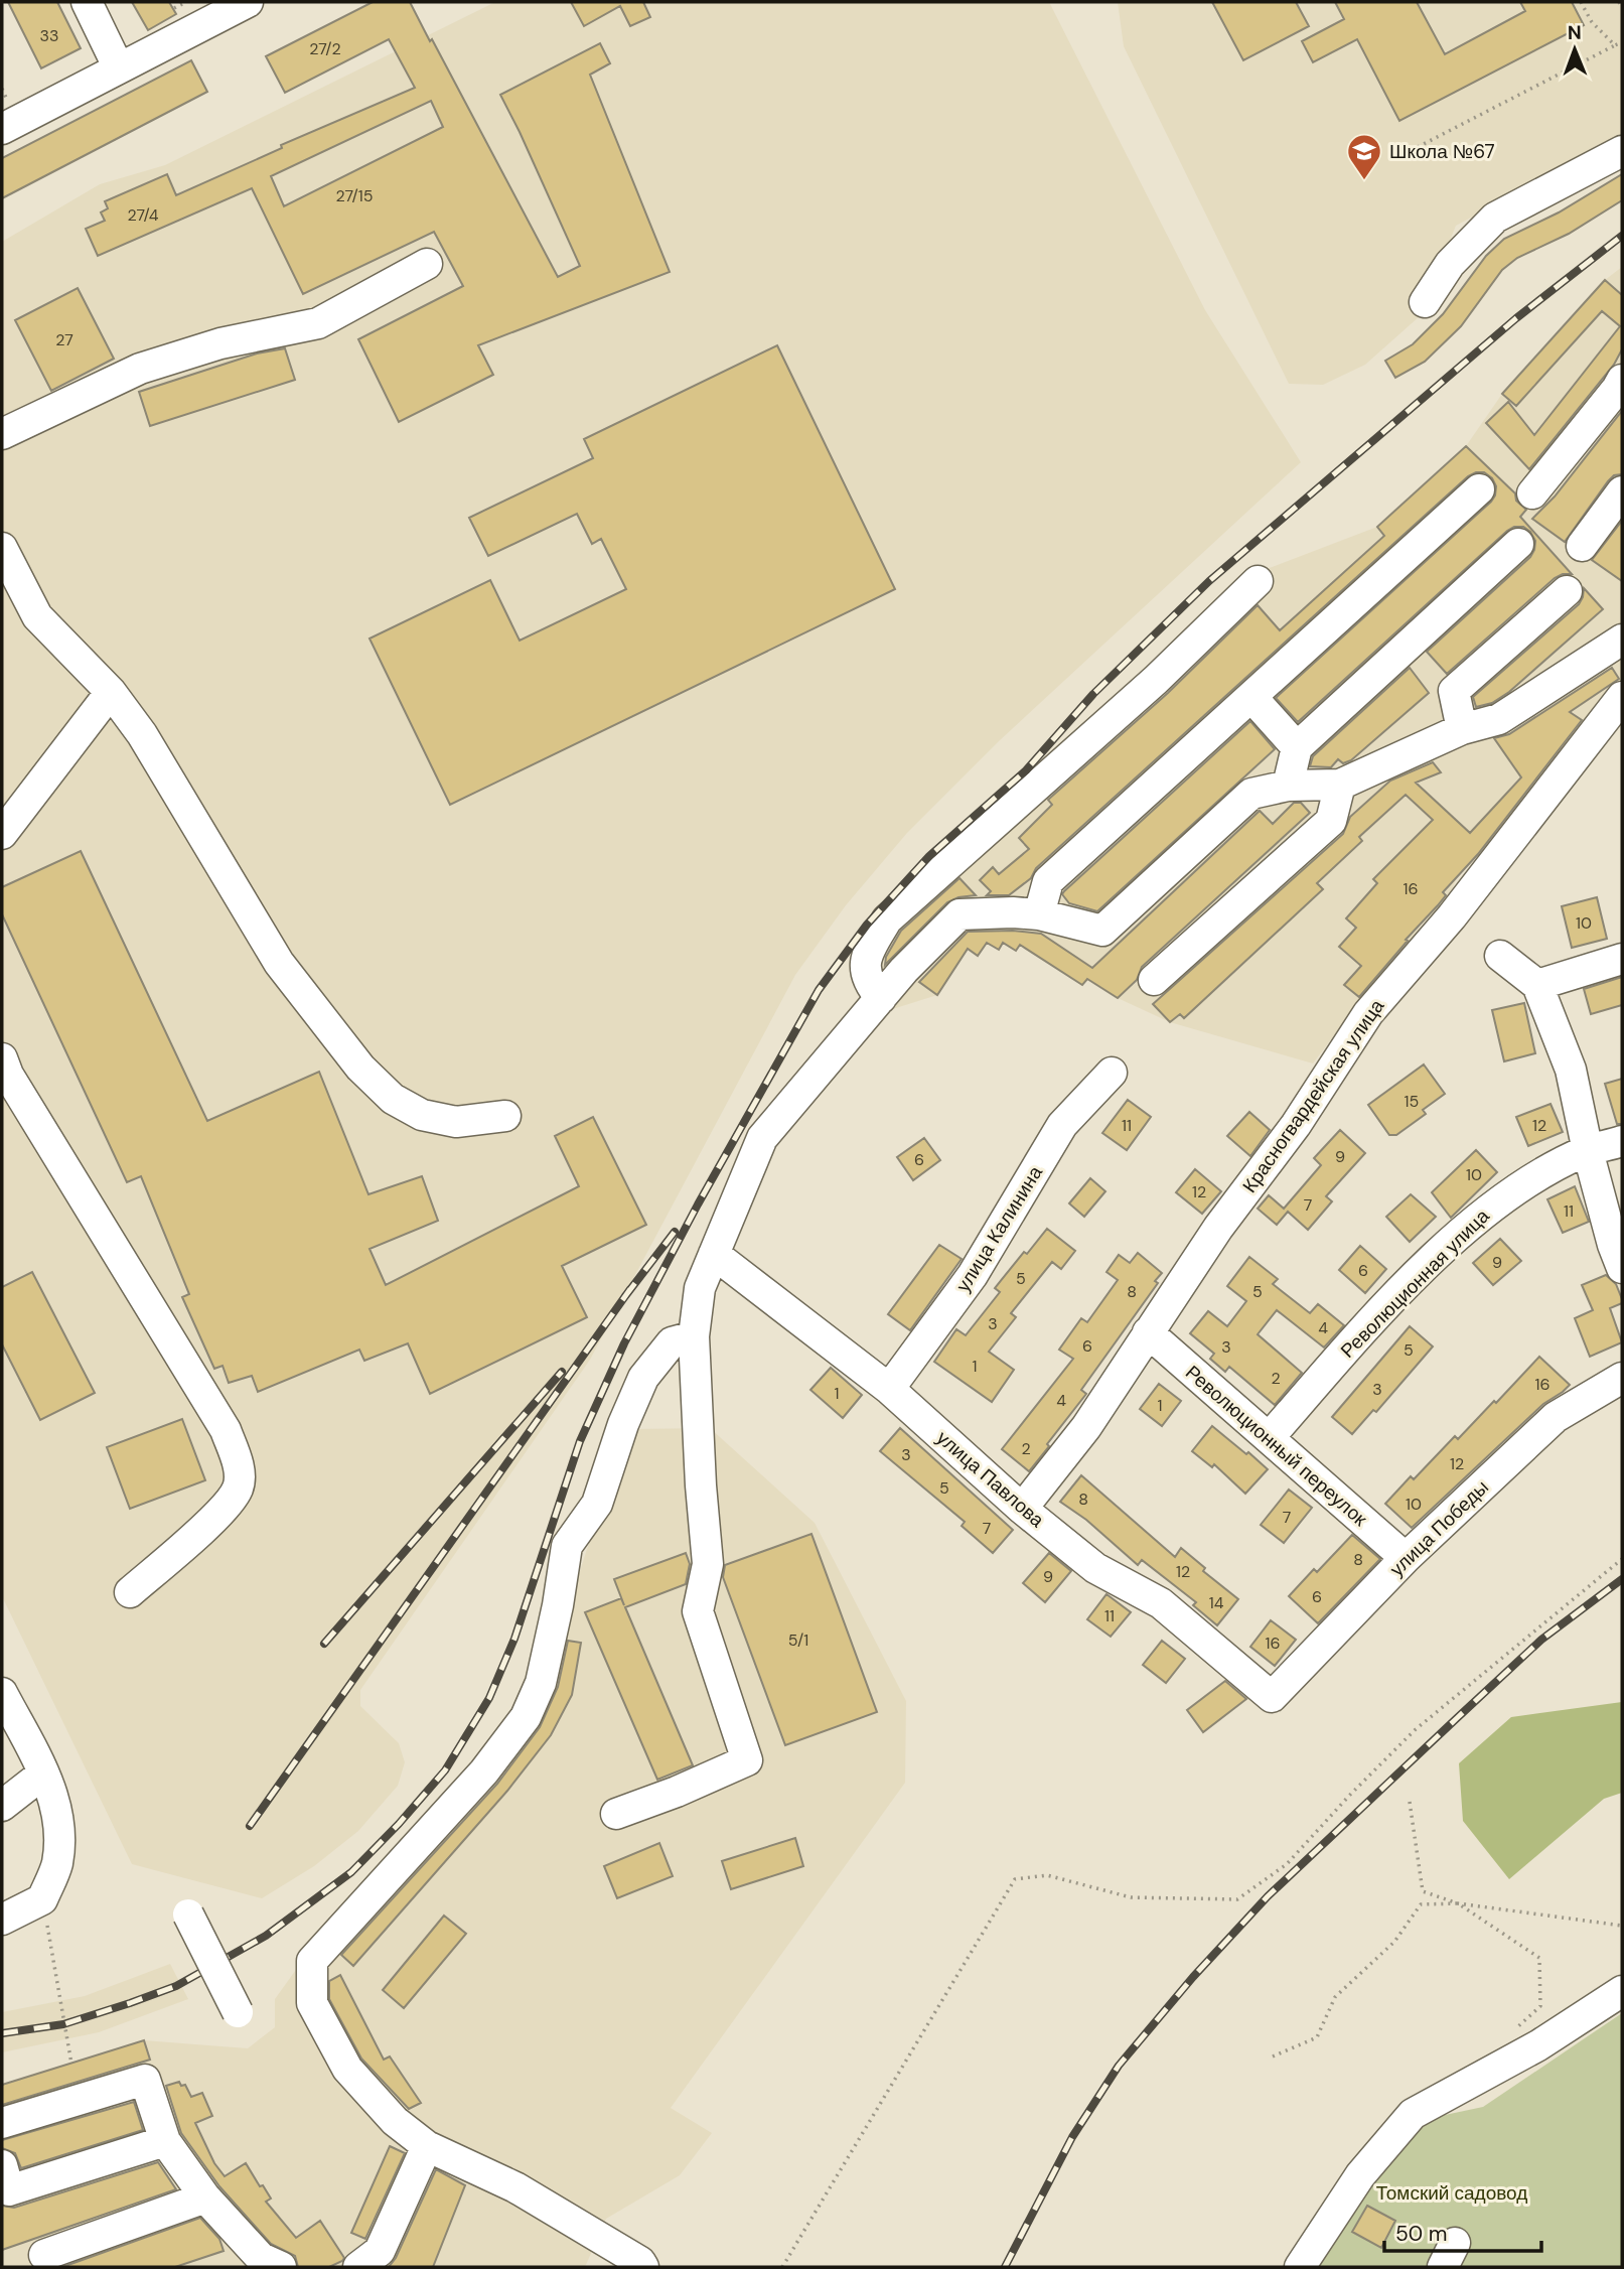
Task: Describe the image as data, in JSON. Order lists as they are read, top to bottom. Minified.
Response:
{"streets":{"street":["Красногвардейская улица","улица Калинина","Революционная улица","Революционный переулок","улица Павлова","улица Победы"]},"crossings":[["Красногвардейская улица","Революционный переулок"],["Красногвардейская улица","улица Павлова"],["улица Калинина","улица Павлова"],["Революционная улица","Революционный переулок"],["Революционный переулок","улица Победы"],["улица Павлова","улица Победы"]],"parks":["Томский садовод"],"places":{"school or university":["Школа №67"]},"house_numbers":["33","27/2","27/15","27/4","27","16","10","15","11","12","9","6","10","12","7","11","9","6","5","8","5","3","4","6","3","5","1","2","16","3","1","4","1","2","3","12","5","8","10","7","7","8","12","9","6","14","11","5/1","16"],"scale_bar":"50 m","north":"top"}
